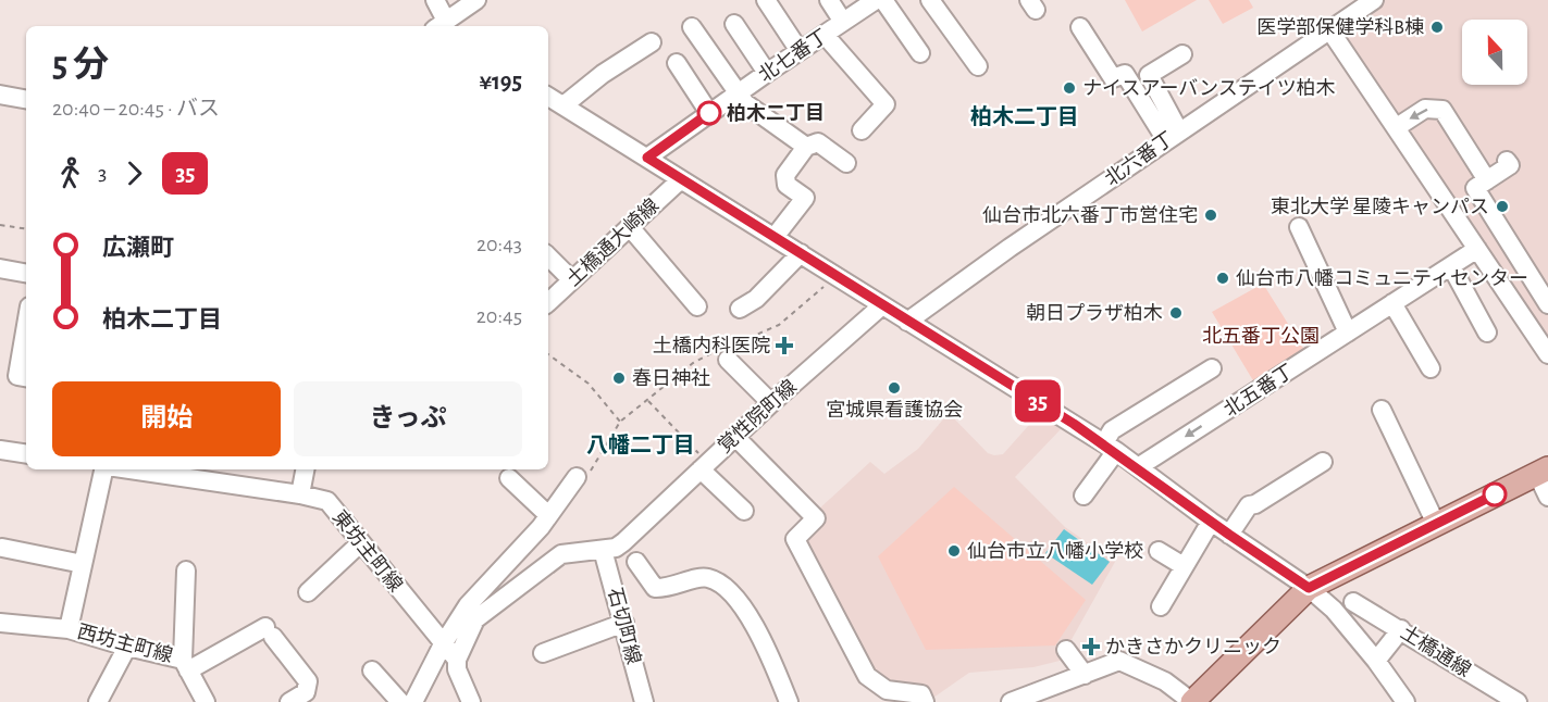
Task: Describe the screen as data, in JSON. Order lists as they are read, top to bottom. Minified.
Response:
{"streets":{"street":["北七番丁","北六番丁","土橋通大崎線","北五番丁","覚性院町線","東坊主町線","石切町線","西坊主町線","土橋通線"]},"crossings":[["覚性院町線","石切町線"]],"districts":["柏木二丁目","八幡二丁目"],"parks":["北五番丁公園"],"places":{"other":["医学部保健学科B棟","ナイスアーバンステイツ柏木","柏木二丁目","東北大学 星陵キャンパス","仙台市北六番丁市営住宅","仙台市八幡コミュニティセンター","朝日プラザ柏木","春日神社","宮城県看護協会","仙台市立八幡小学校"],"health":["土橋内科医院","かきさかクリニック"]},"lines":["bus line 35"],"north":"top","page":{"on_map":"35","heading":["5 分","20:40 – 20:45 · バス","¥195"],"legs":["3","35"],"list":[{"name":"広瀬町","value":"20:43"},{"name":"柏木二丁目","value":"20:45"}],"buttons":["開始","きっぷ"]}}
